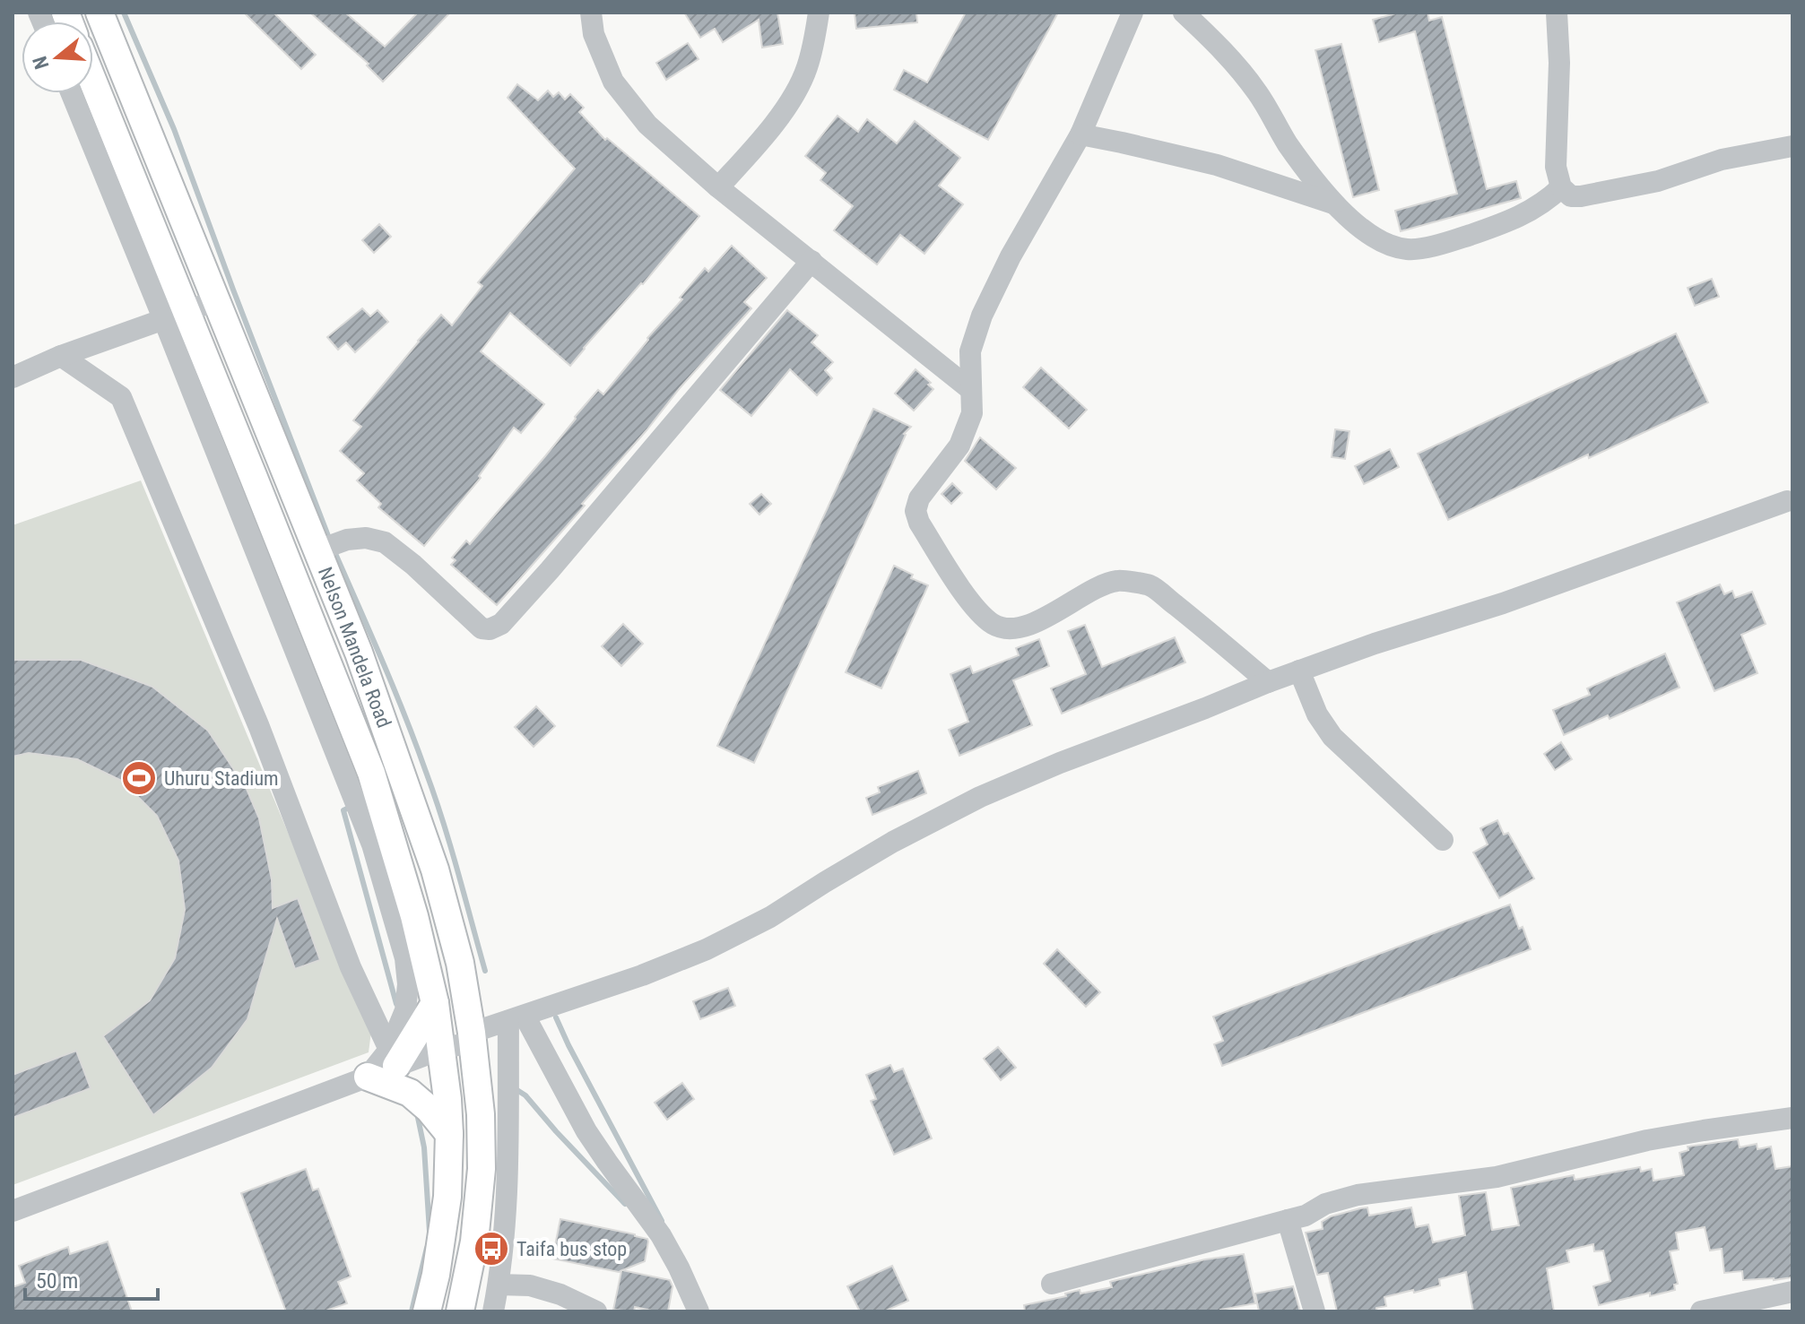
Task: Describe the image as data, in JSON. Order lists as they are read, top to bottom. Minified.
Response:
{"streets":{"main road":["Nelson Mandela Road"]},"places":{"sports":["Uhuru Stadium"],"bus stop":["Taifa bus stop"]},"scale_bar":"50 m","north":"left"}
